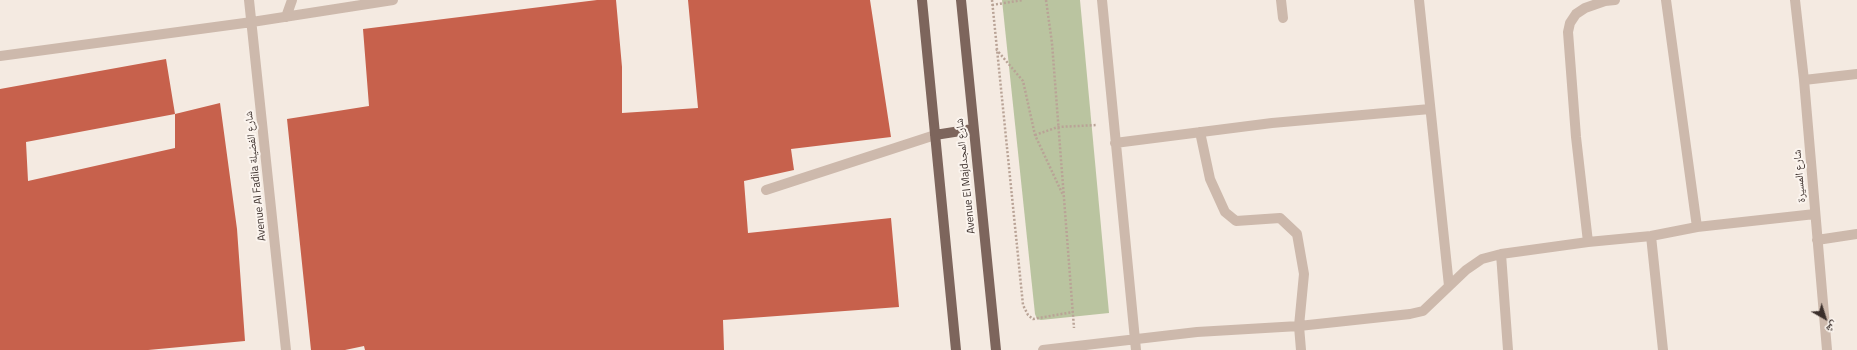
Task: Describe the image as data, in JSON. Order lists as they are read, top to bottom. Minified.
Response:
{"streets":{"main road":["Avenue El Majdشارع المجد"],"street":["Avenue Al Fadila شارع الفضيلة","شارع المسيرة"]},"north":"bottom right"}
